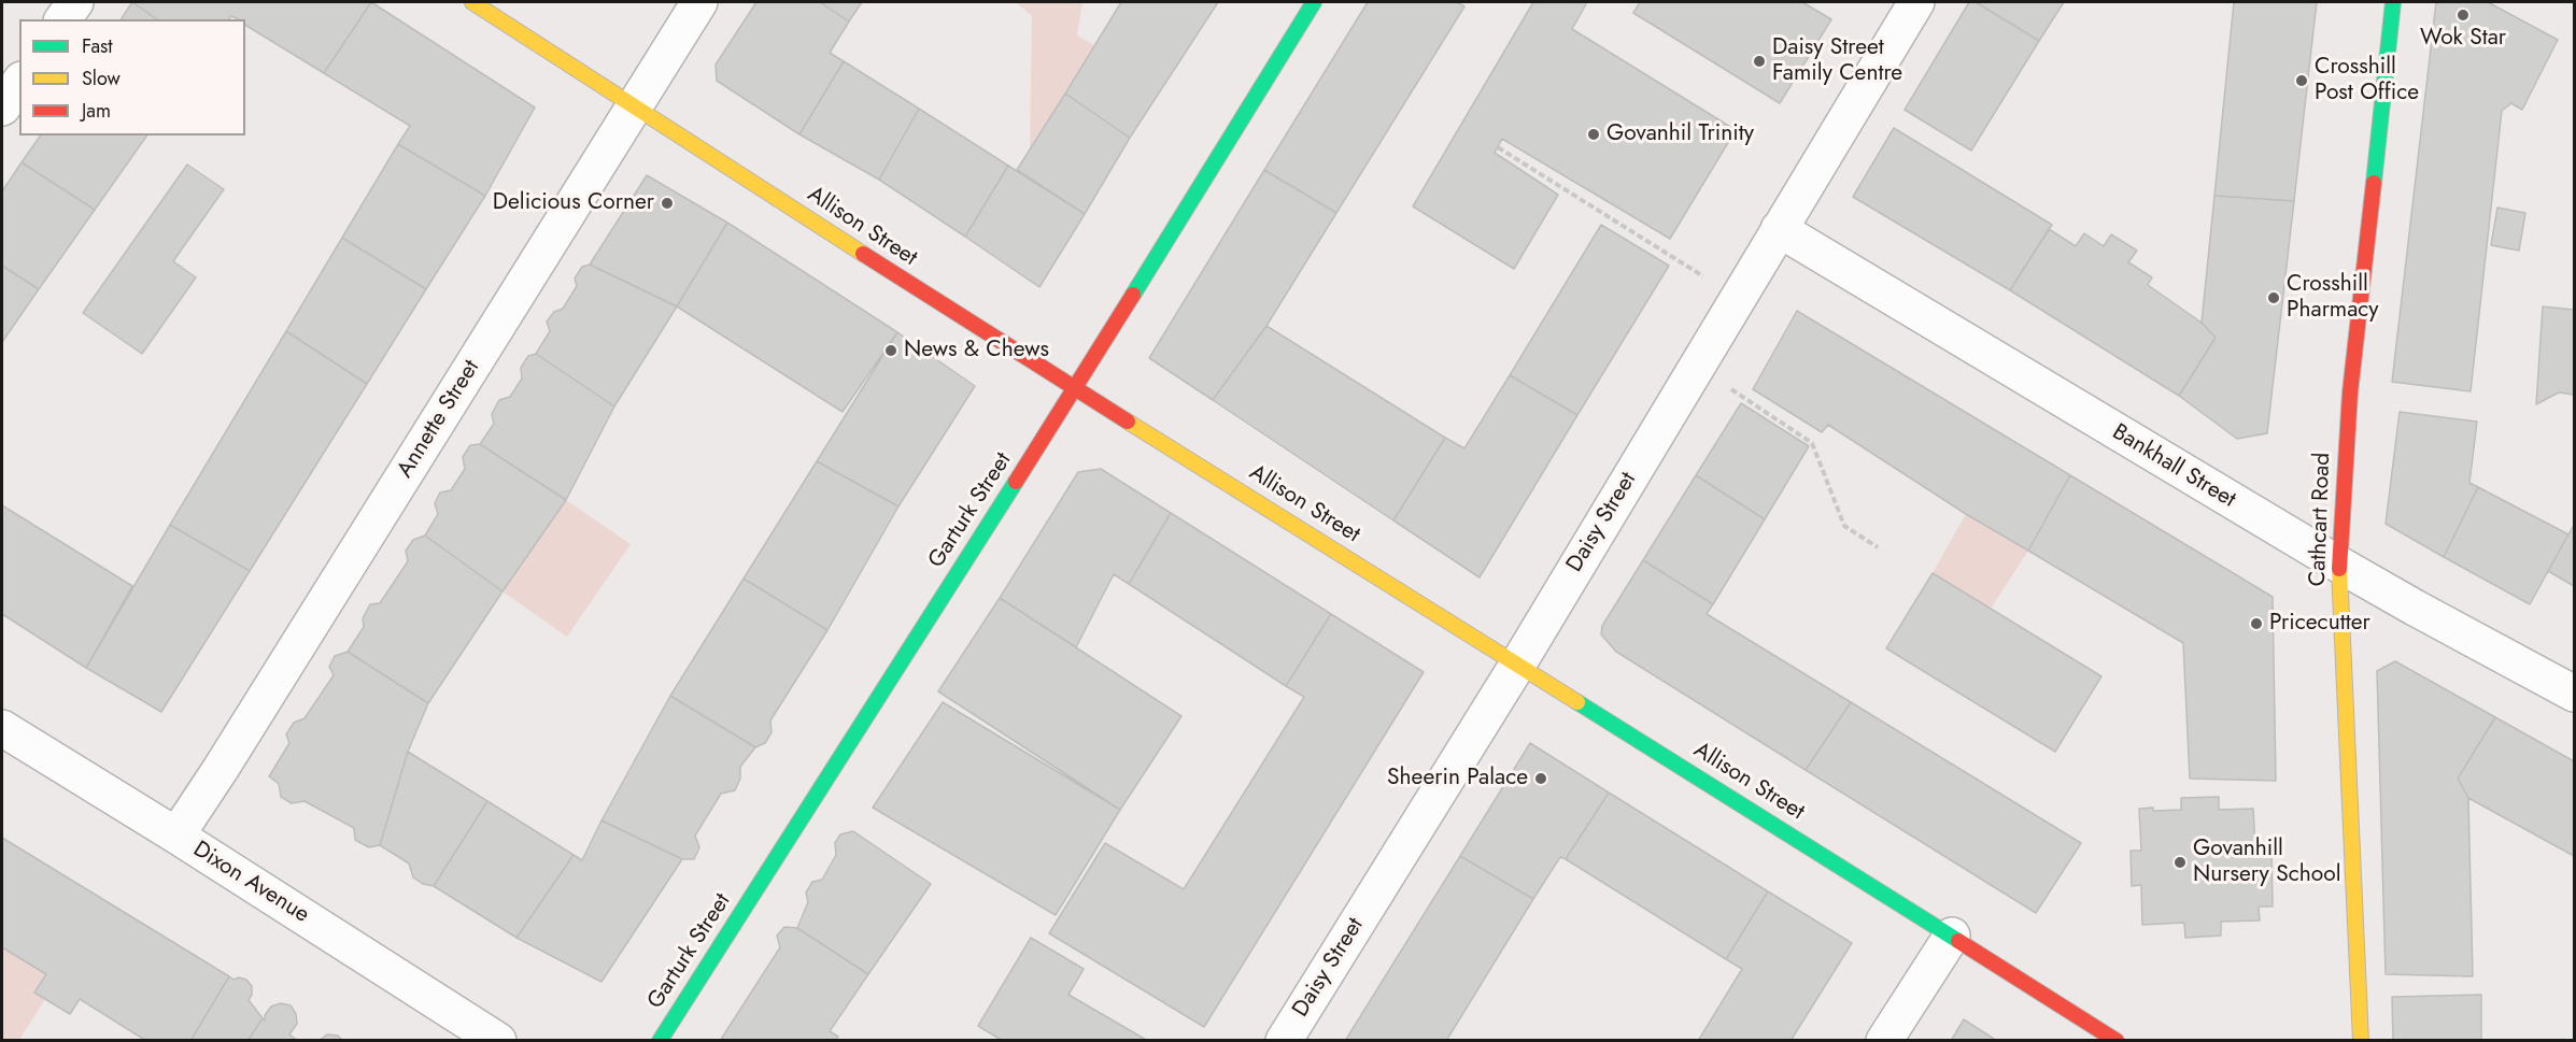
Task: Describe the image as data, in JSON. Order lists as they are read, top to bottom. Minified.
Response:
{"streets":{"street":["Allison Street","Annette Street","Bankhall Street","Garturk Street","Cathcart Road","Daisy Street","Dixon Avenue"]},"crossings":[["Allison Street","Annette Street"],["Allison Street","Garturk Street"],["Allison Street","Daisy Street"],["Annette Street","Dixon Avenue"],["Bankhall Street","Cathcart Road"],["Bankhall Street","Daisy Street"]],"places":["Wok Star","Daisy Street Family Centre","Crosshill Post Office","Govanhil Trinity","Delicious Corner","Crosshill Pharmacy","News & Chews","Pricecutter","Sheerin Palace","Govanhill Nursery School"],"legend":["Fast","Slow","Jam"]}
